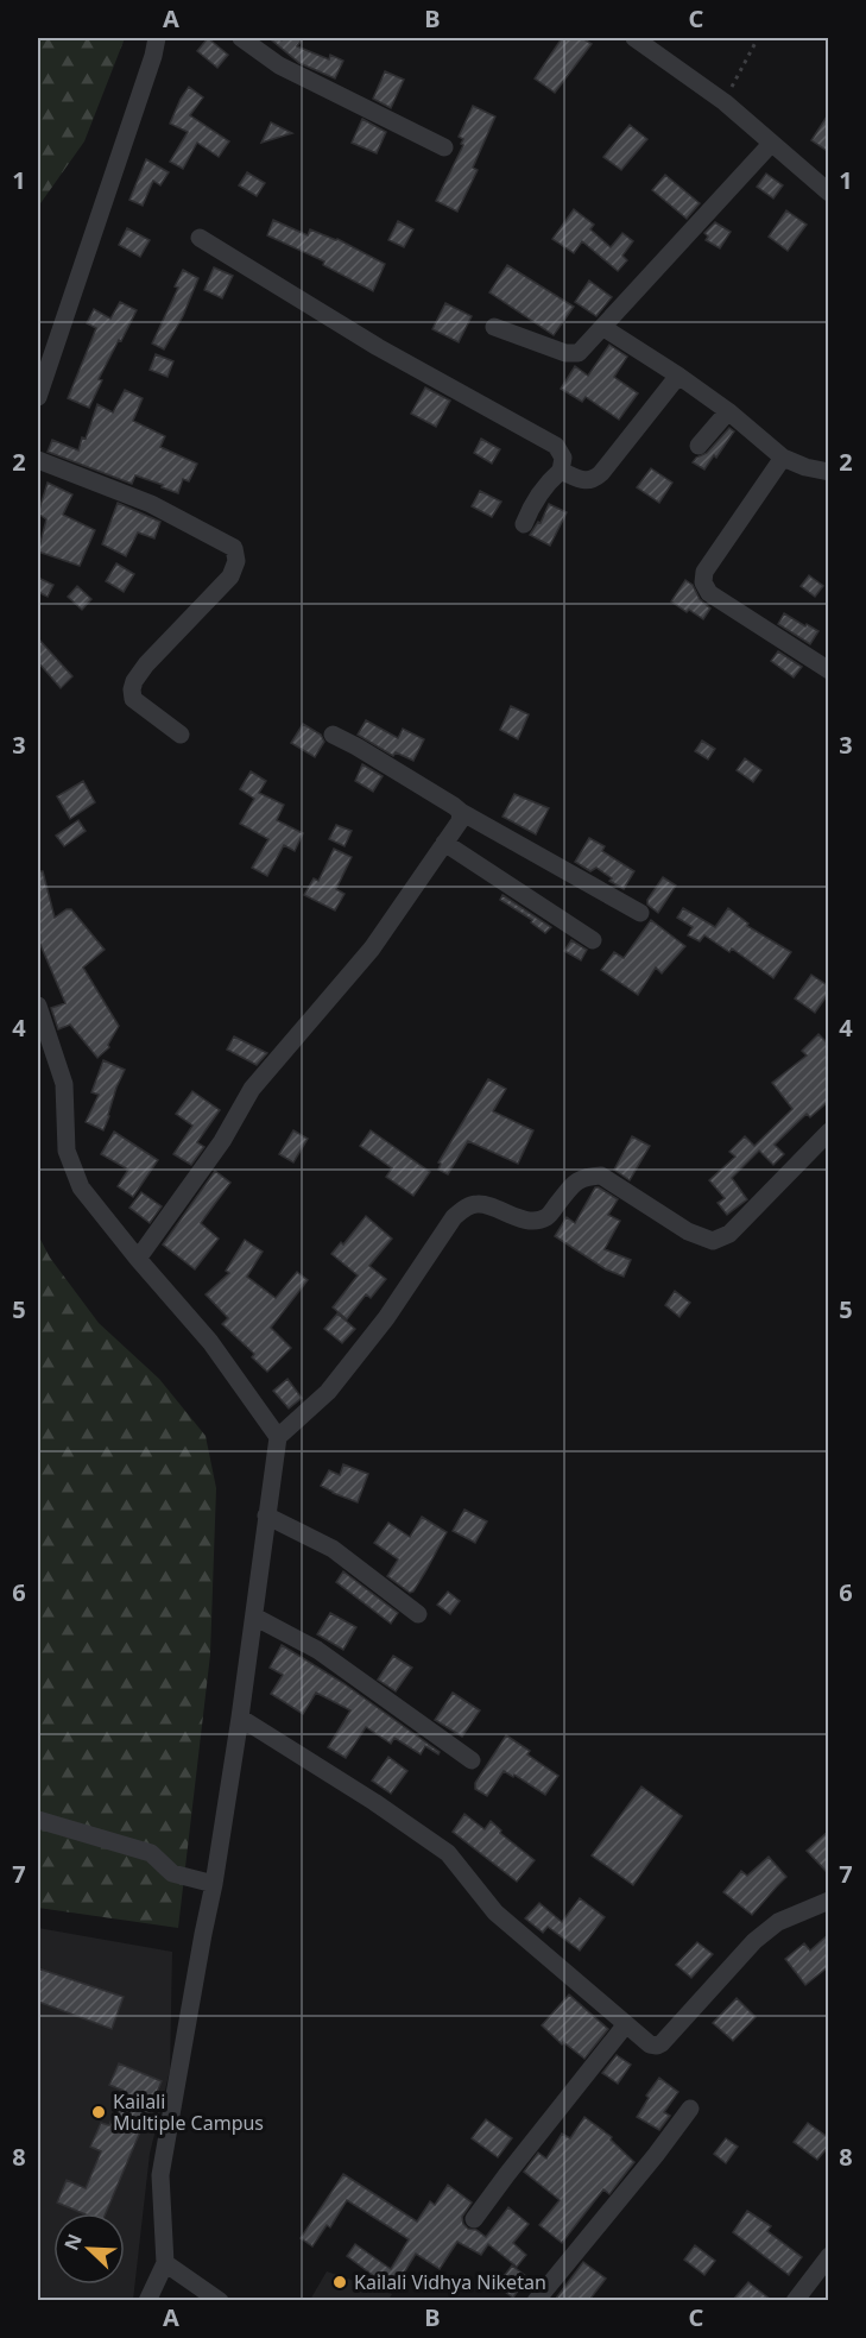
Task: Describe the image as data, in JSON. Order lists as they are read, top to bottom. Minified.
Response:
{"places":["Kailali Multiple Campus","Kailali Vidhya Niketan"],"north":"top left","grid":{"columns":["A","B","C"],"rows":["1","2","3","4","5","6","7","8"]}}
